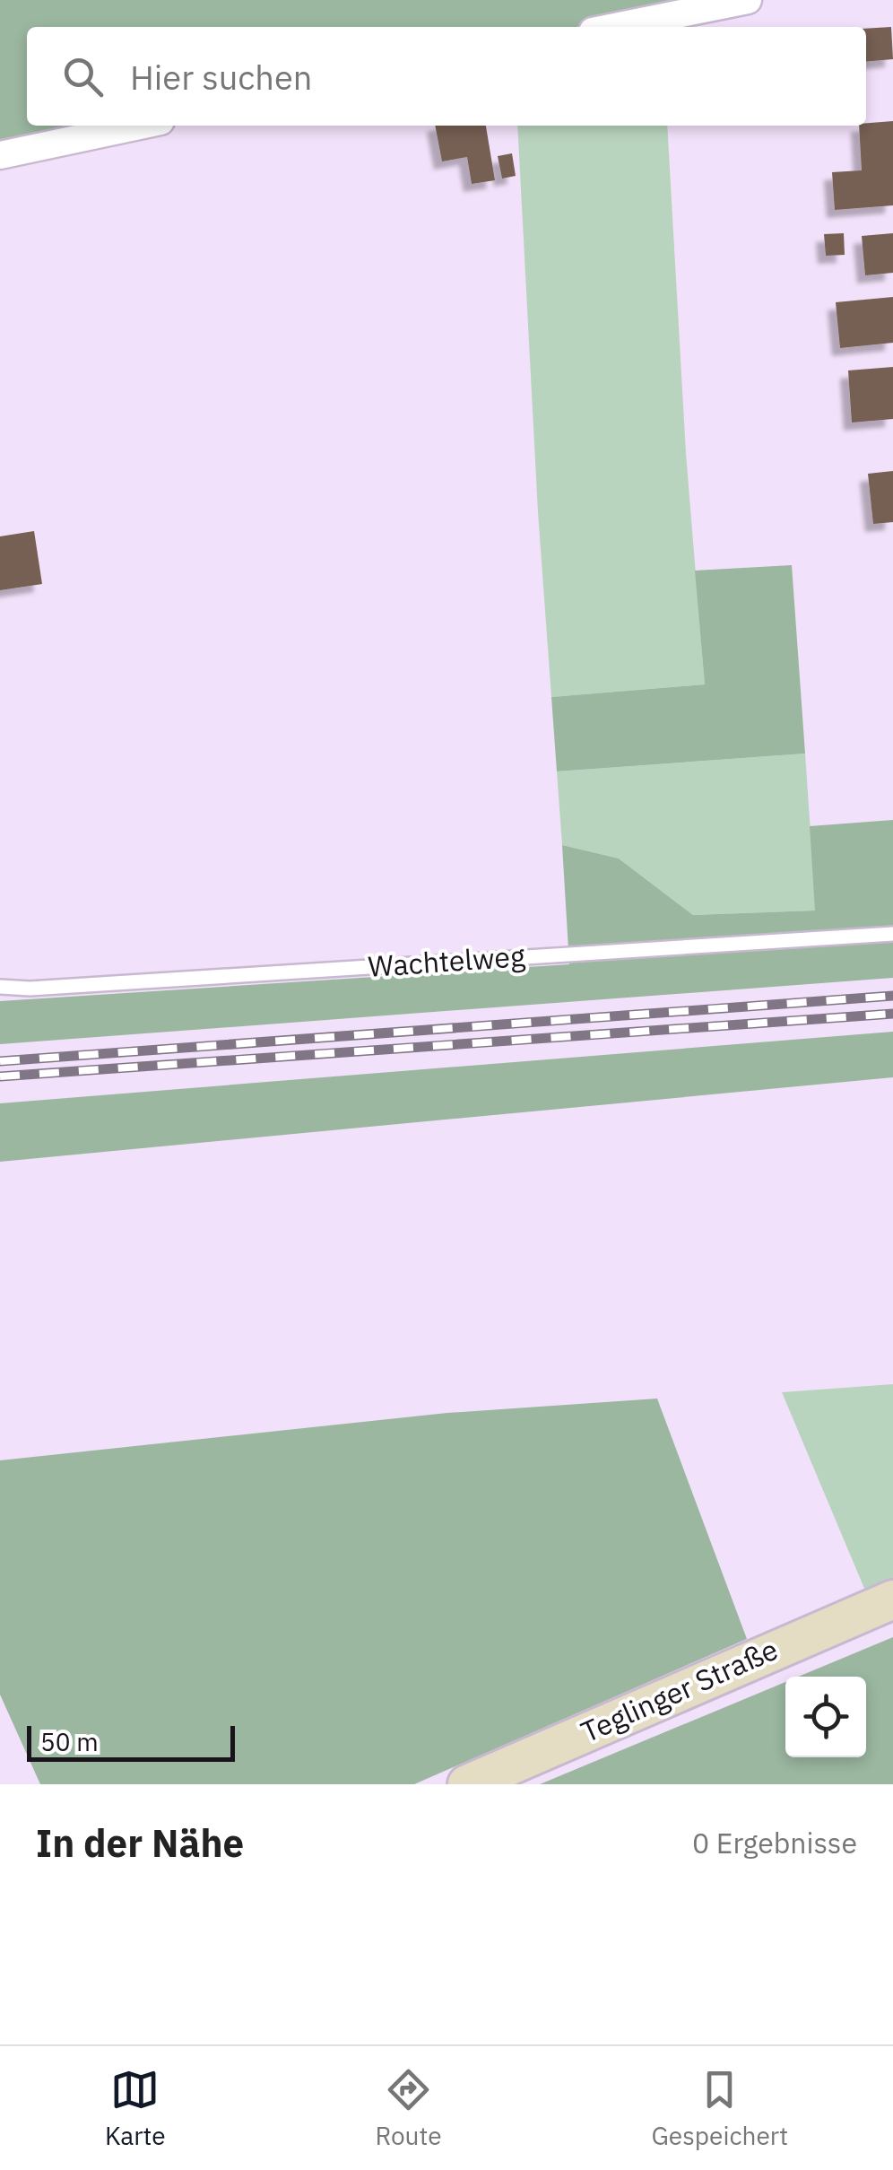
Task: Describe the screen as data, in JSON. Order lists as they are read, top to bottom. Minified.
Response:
{"streets":{"street":["Teglinger Straße"],"lane":["Wachtelweg"]},"scale_bar":"50 m","page":{"search":"Hier suchen","scale":"50 m","heading":["In der Nähe","0 Ergebnisse"],"nav":["Karte","Route","Gespeichert"]}}
